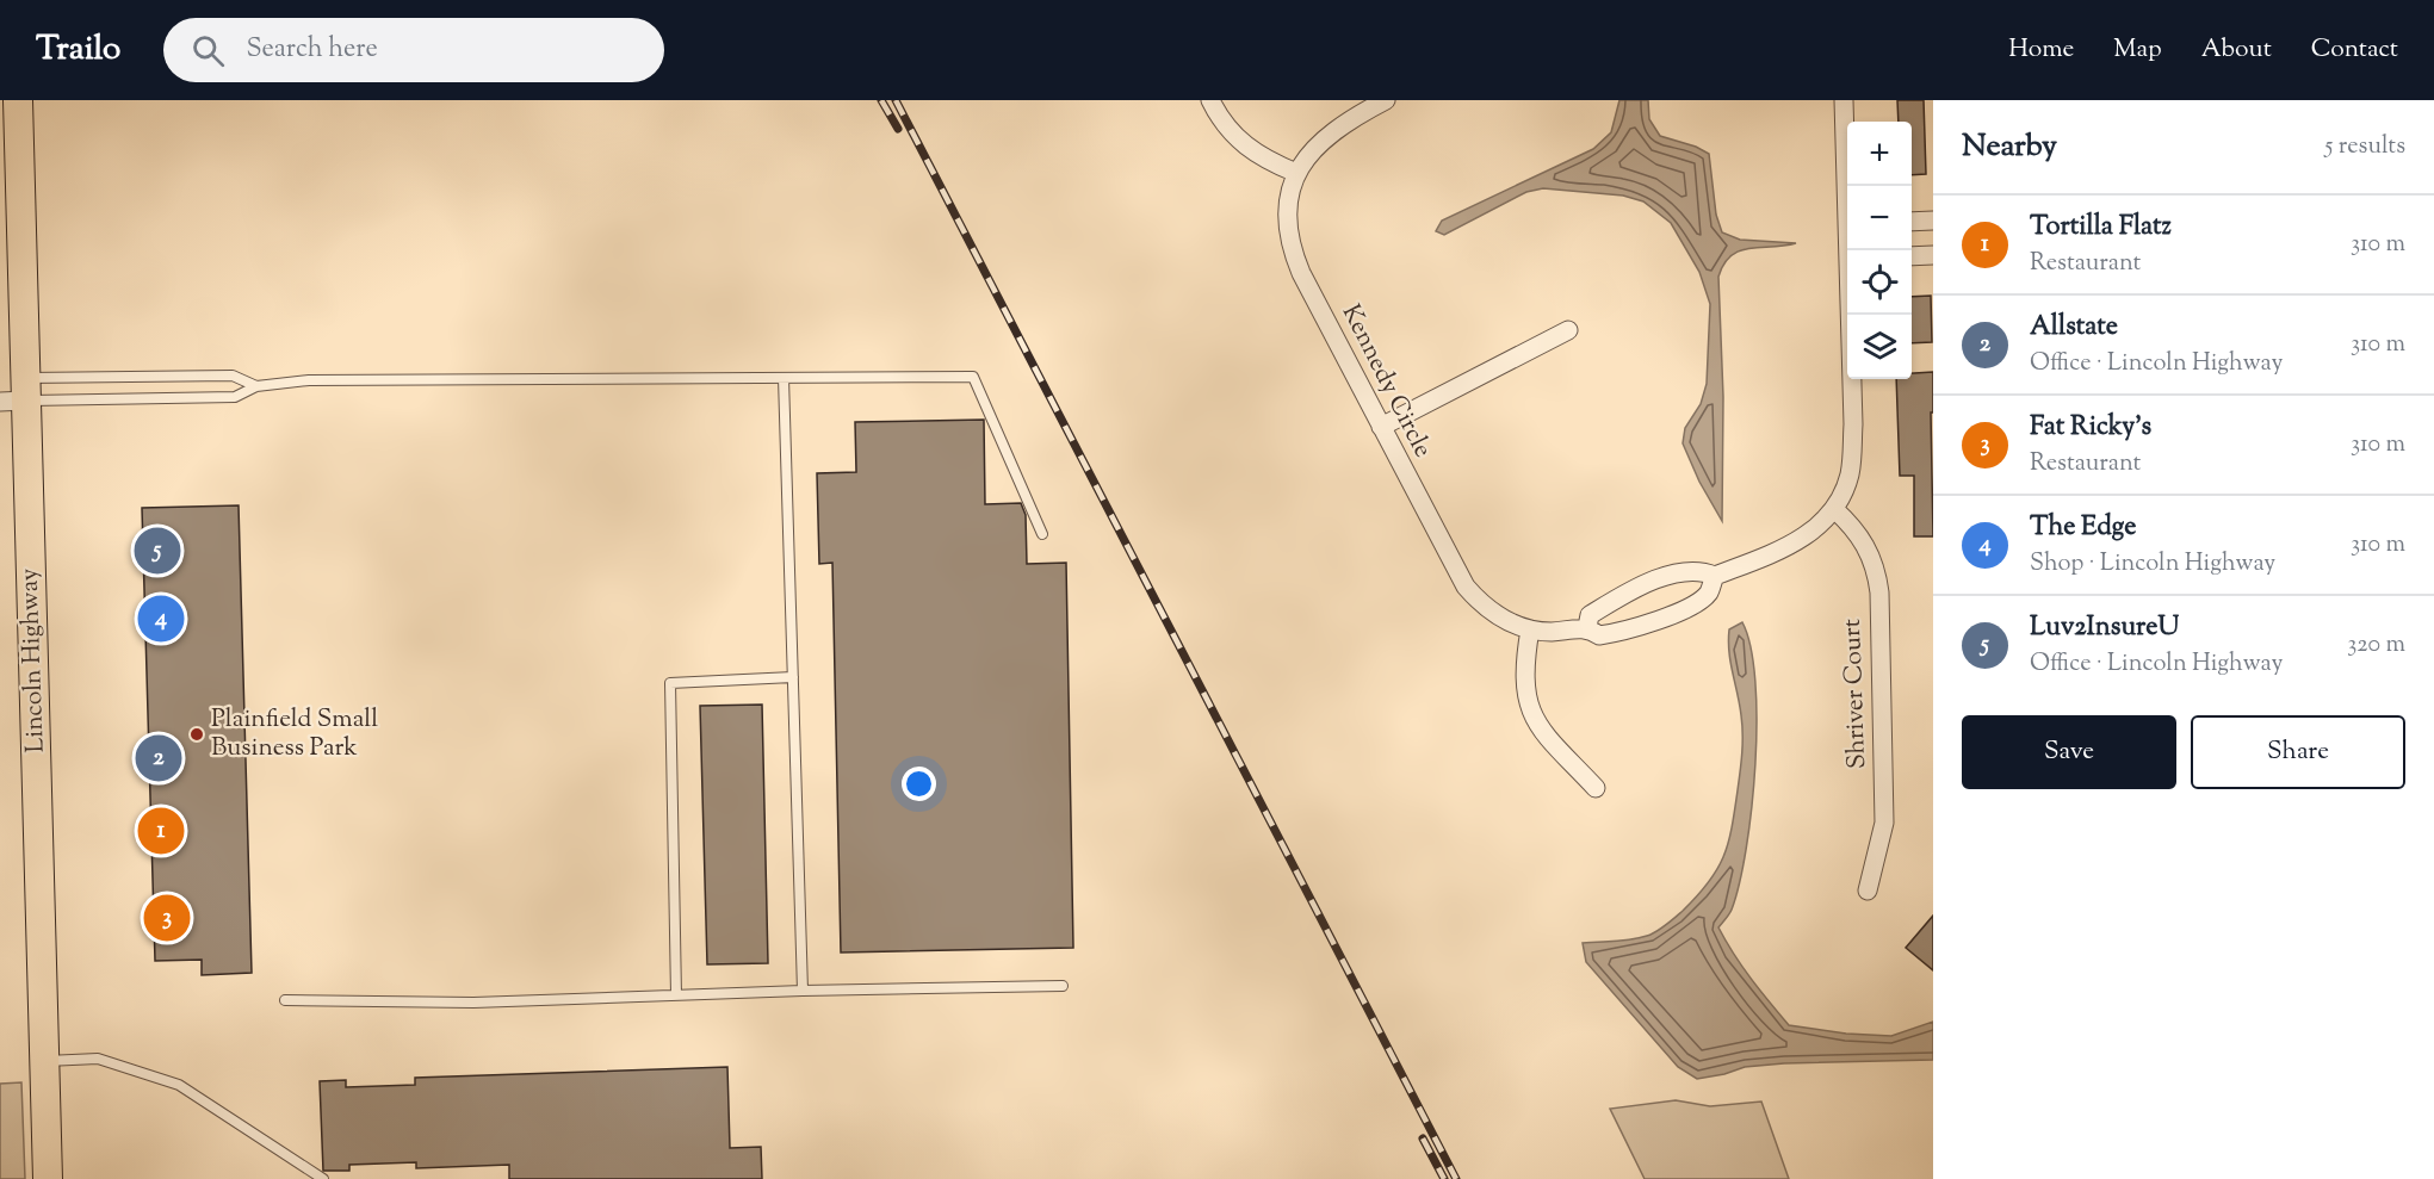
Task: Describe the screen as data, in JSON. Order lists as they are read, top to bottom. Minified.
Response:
{"streets":{"main road":["Lincoln Highway"],"street":["Kennedy Circle","Shriver Court"]},"crossings":[["Kennedy Circle","Shriver Court"]],"places":["Plainfield Small Business Park"],"page":{"header":"Trailo","search":"Search here","nav":["Home","Map","About","Contact"],"heading":["Nearby","5 results"],"map_buttons":["+","−"],"list":[{"mark":"1","name":"Tortilla Flatz","note":"Restaurant","value":"310 m"},{"mark":"2","name":"Allstate","note":"Office · Lincoln Highway","value":"310 m"},{"mark":"3","name":"Fat Ricky's","note":"Restaurant","value":"310 m"},{"mark":"4","name":"The Edge","note":"Shop · Lincoln Highway","value":"310 m"},{"mark":"5","name":"Luv2InsureU","note":"Office · Lincoln Highway","value":"320 m"}],"pins":["5","4","2","1","3"],"buttons":["Save","Share"]}}
